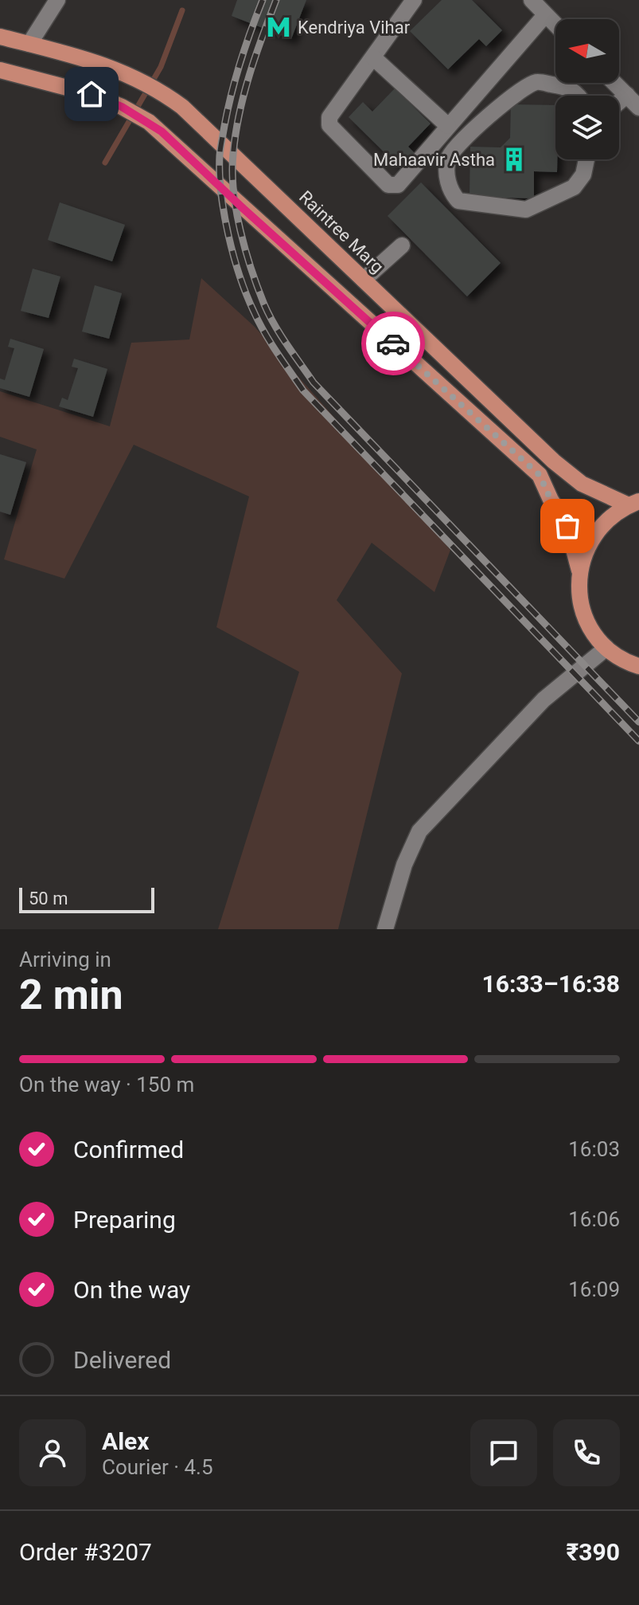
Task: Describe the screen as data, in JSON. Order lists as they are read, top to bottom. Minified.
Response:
{"streets":{"main road":["Raintree Marg"]},"places":{"metro station":["Kendriya Vihar"],"building":["Mahaavir Astha"]},"scale_bar":"50 m","north":"left","page":{"scale":"50 m","heading":["2 min","Arriving in","16:33–16:38"],"panel":["Alex","Courier · 4.5","Order #3207","₹390"],"bar":"On the way · 150 m","list":[["Confirmed","16:03"],["Preparing","16:06"],["On the way","16:09"],"Delivered"]}}
